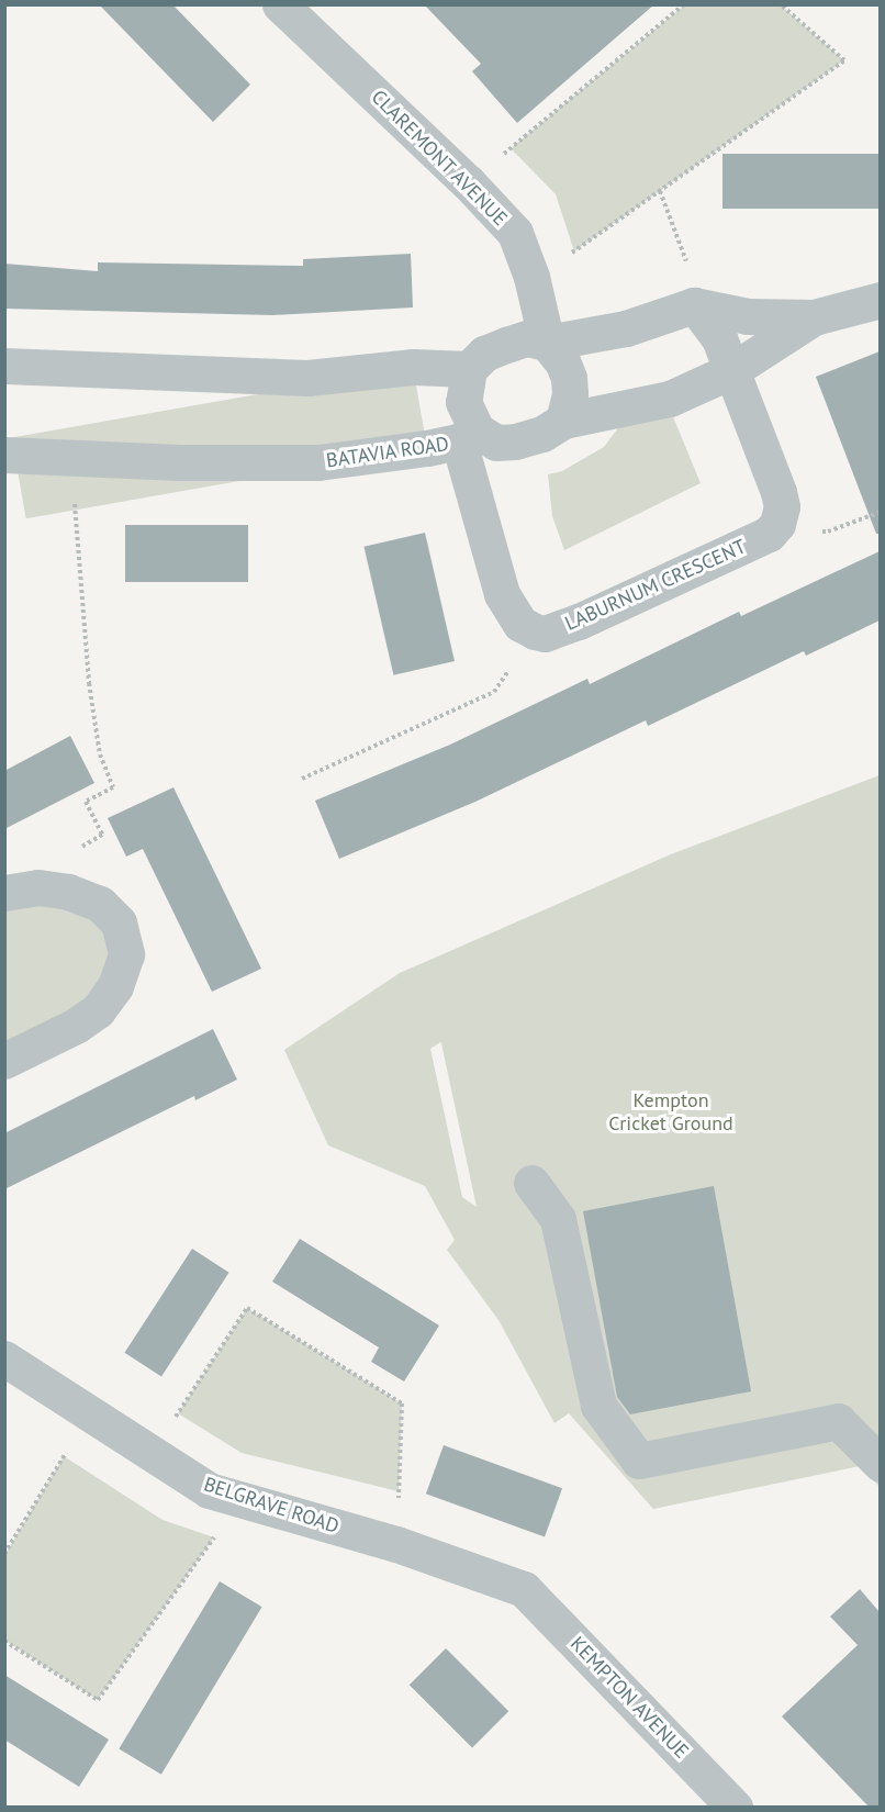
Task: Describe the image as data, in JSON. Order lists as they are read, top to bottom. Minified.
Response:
{"streets":{"street":["CLAREMONT AVENUE","BATAVIA ROAD","LABURNUM CRESCENT","BELGRAVE ROAD","KEMPTON AVENUE"]},"crossings":[["CLAREMONT AVENUE","BATAVIA ROAD"],["BELGRAVE ROAD","KEMPTON AVENUE"]],"parks":["Kempton Cricket Ground"]}
